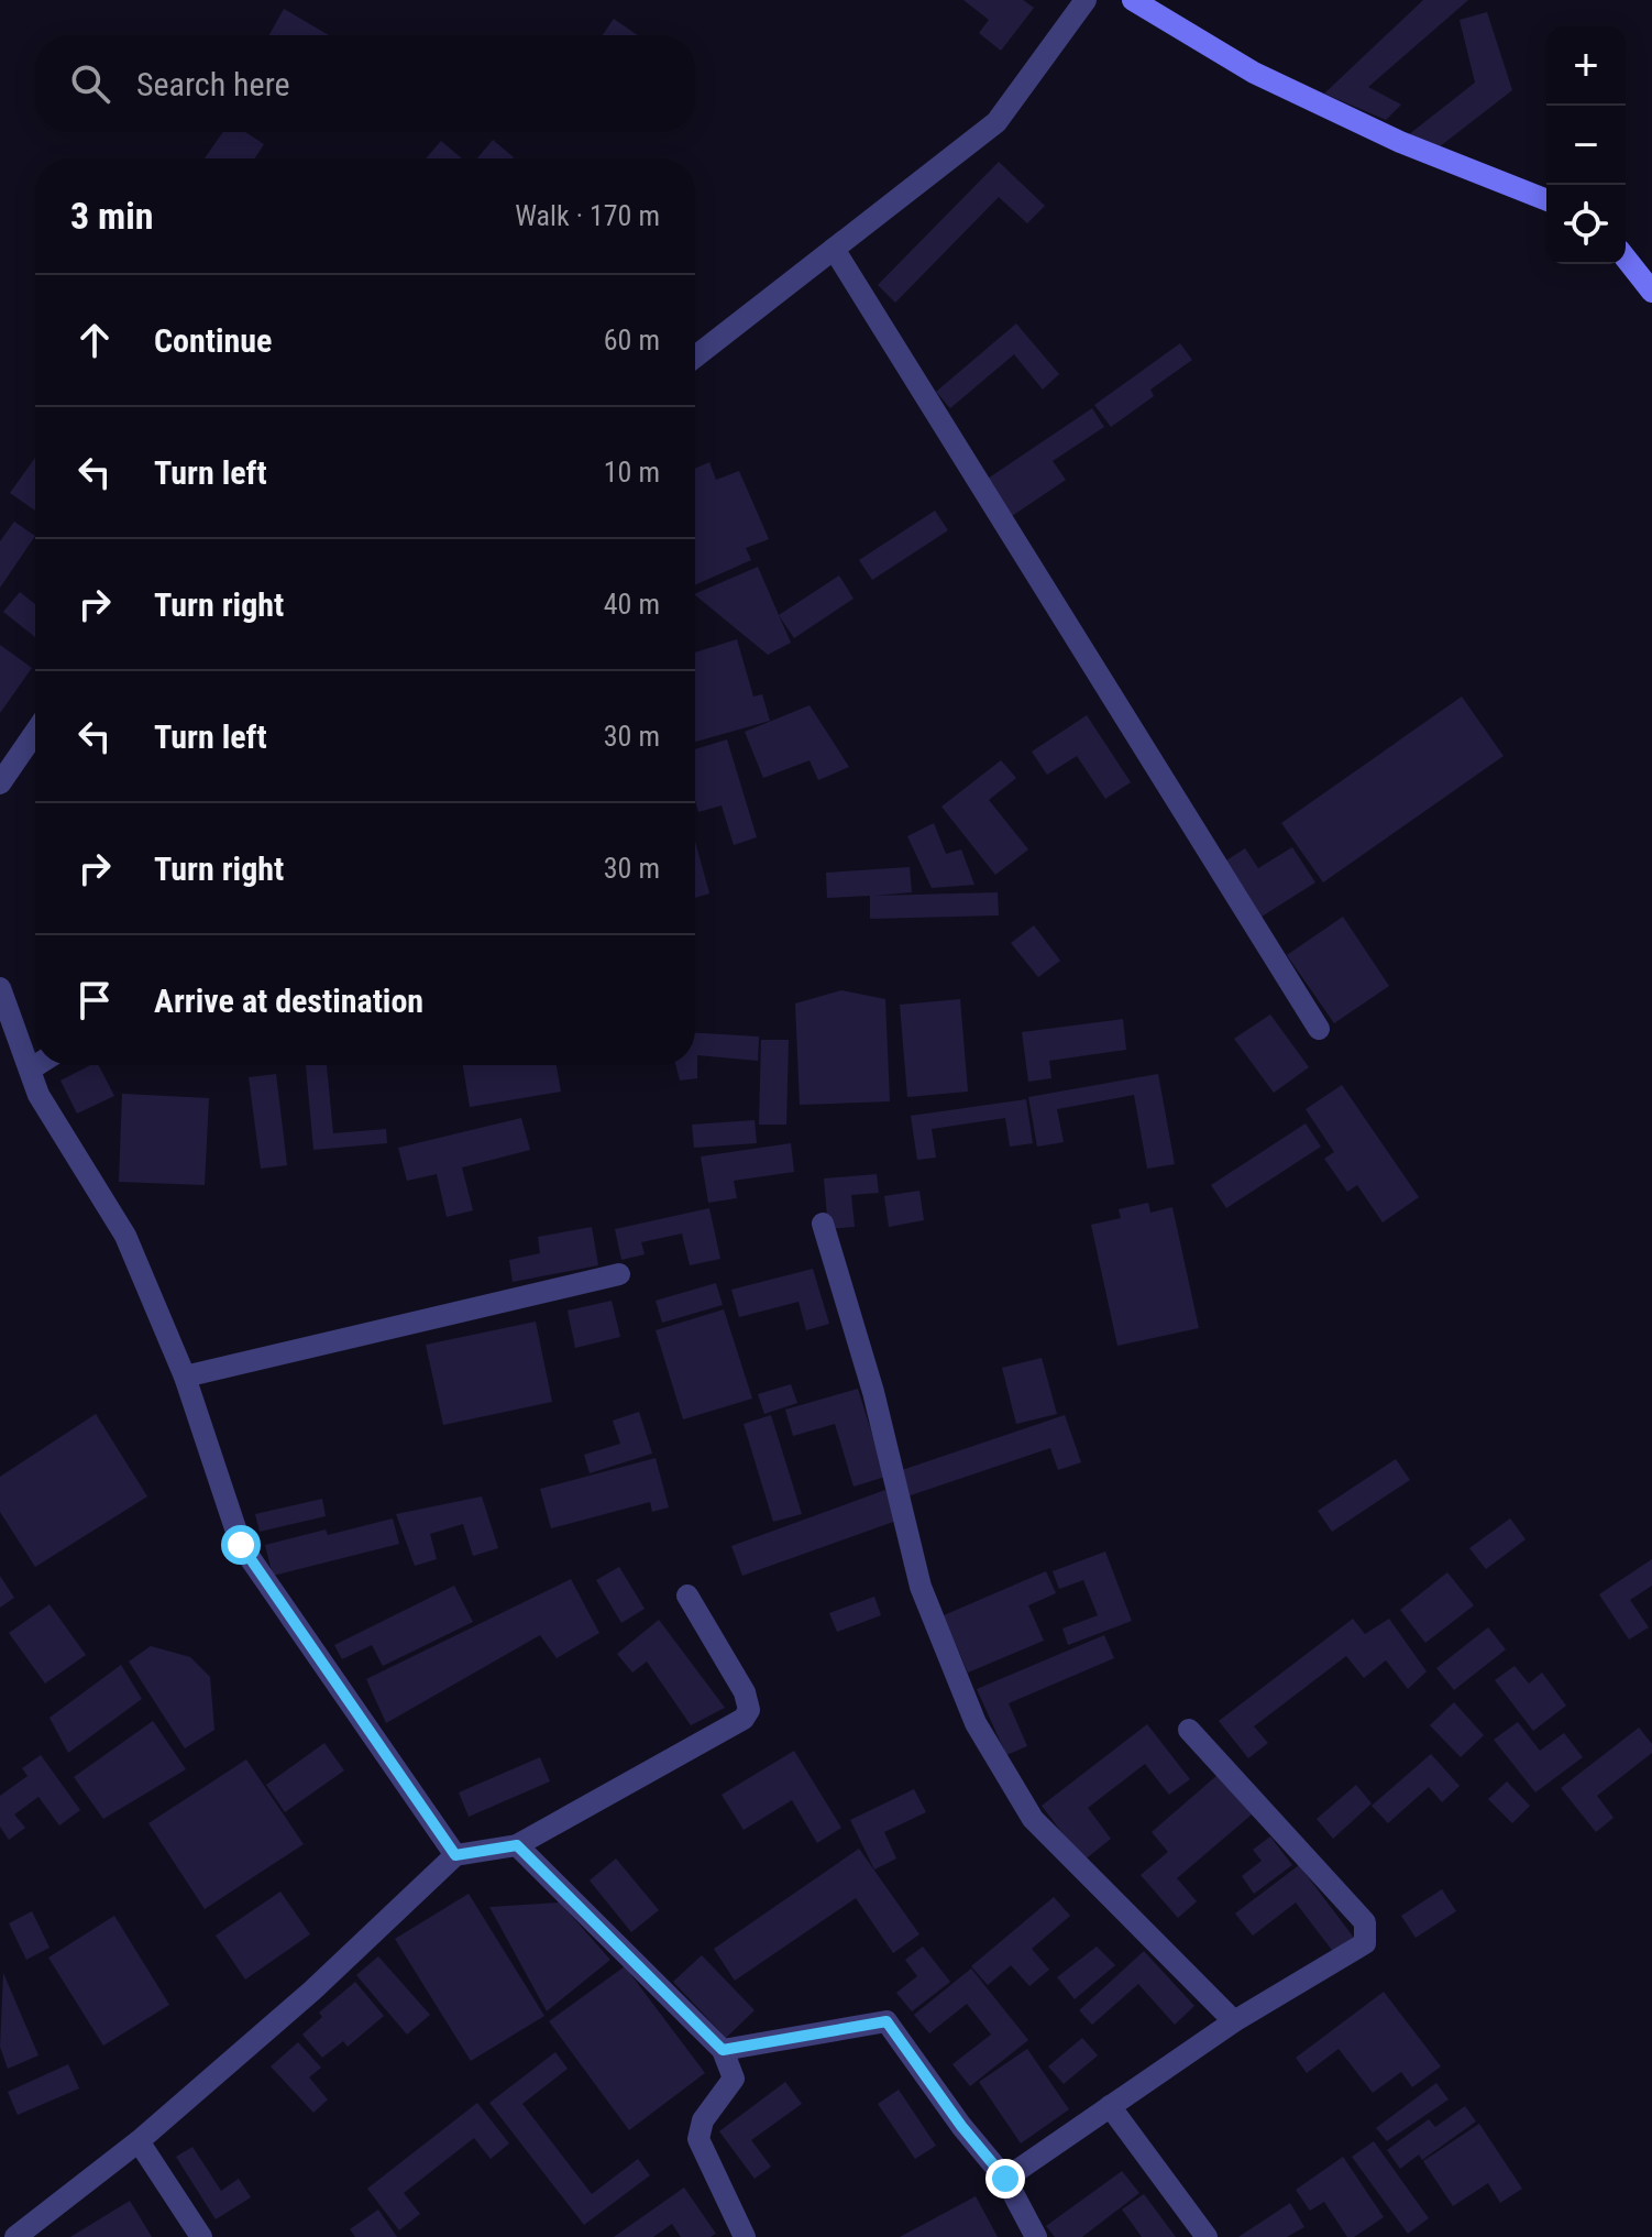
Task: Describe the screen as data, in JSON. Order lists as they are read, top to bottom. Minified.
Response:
{"page":{"map_buttons":["+","−"],"search":"Search here","heading":["3 min","Walk · 170 m"],"list":[["Continue","60 m"],["Turn left","10 m"],["Turn right","40 m"],["Turn left","30 m"],["Turn right","30 m"],"Arrive at destination"]}}
